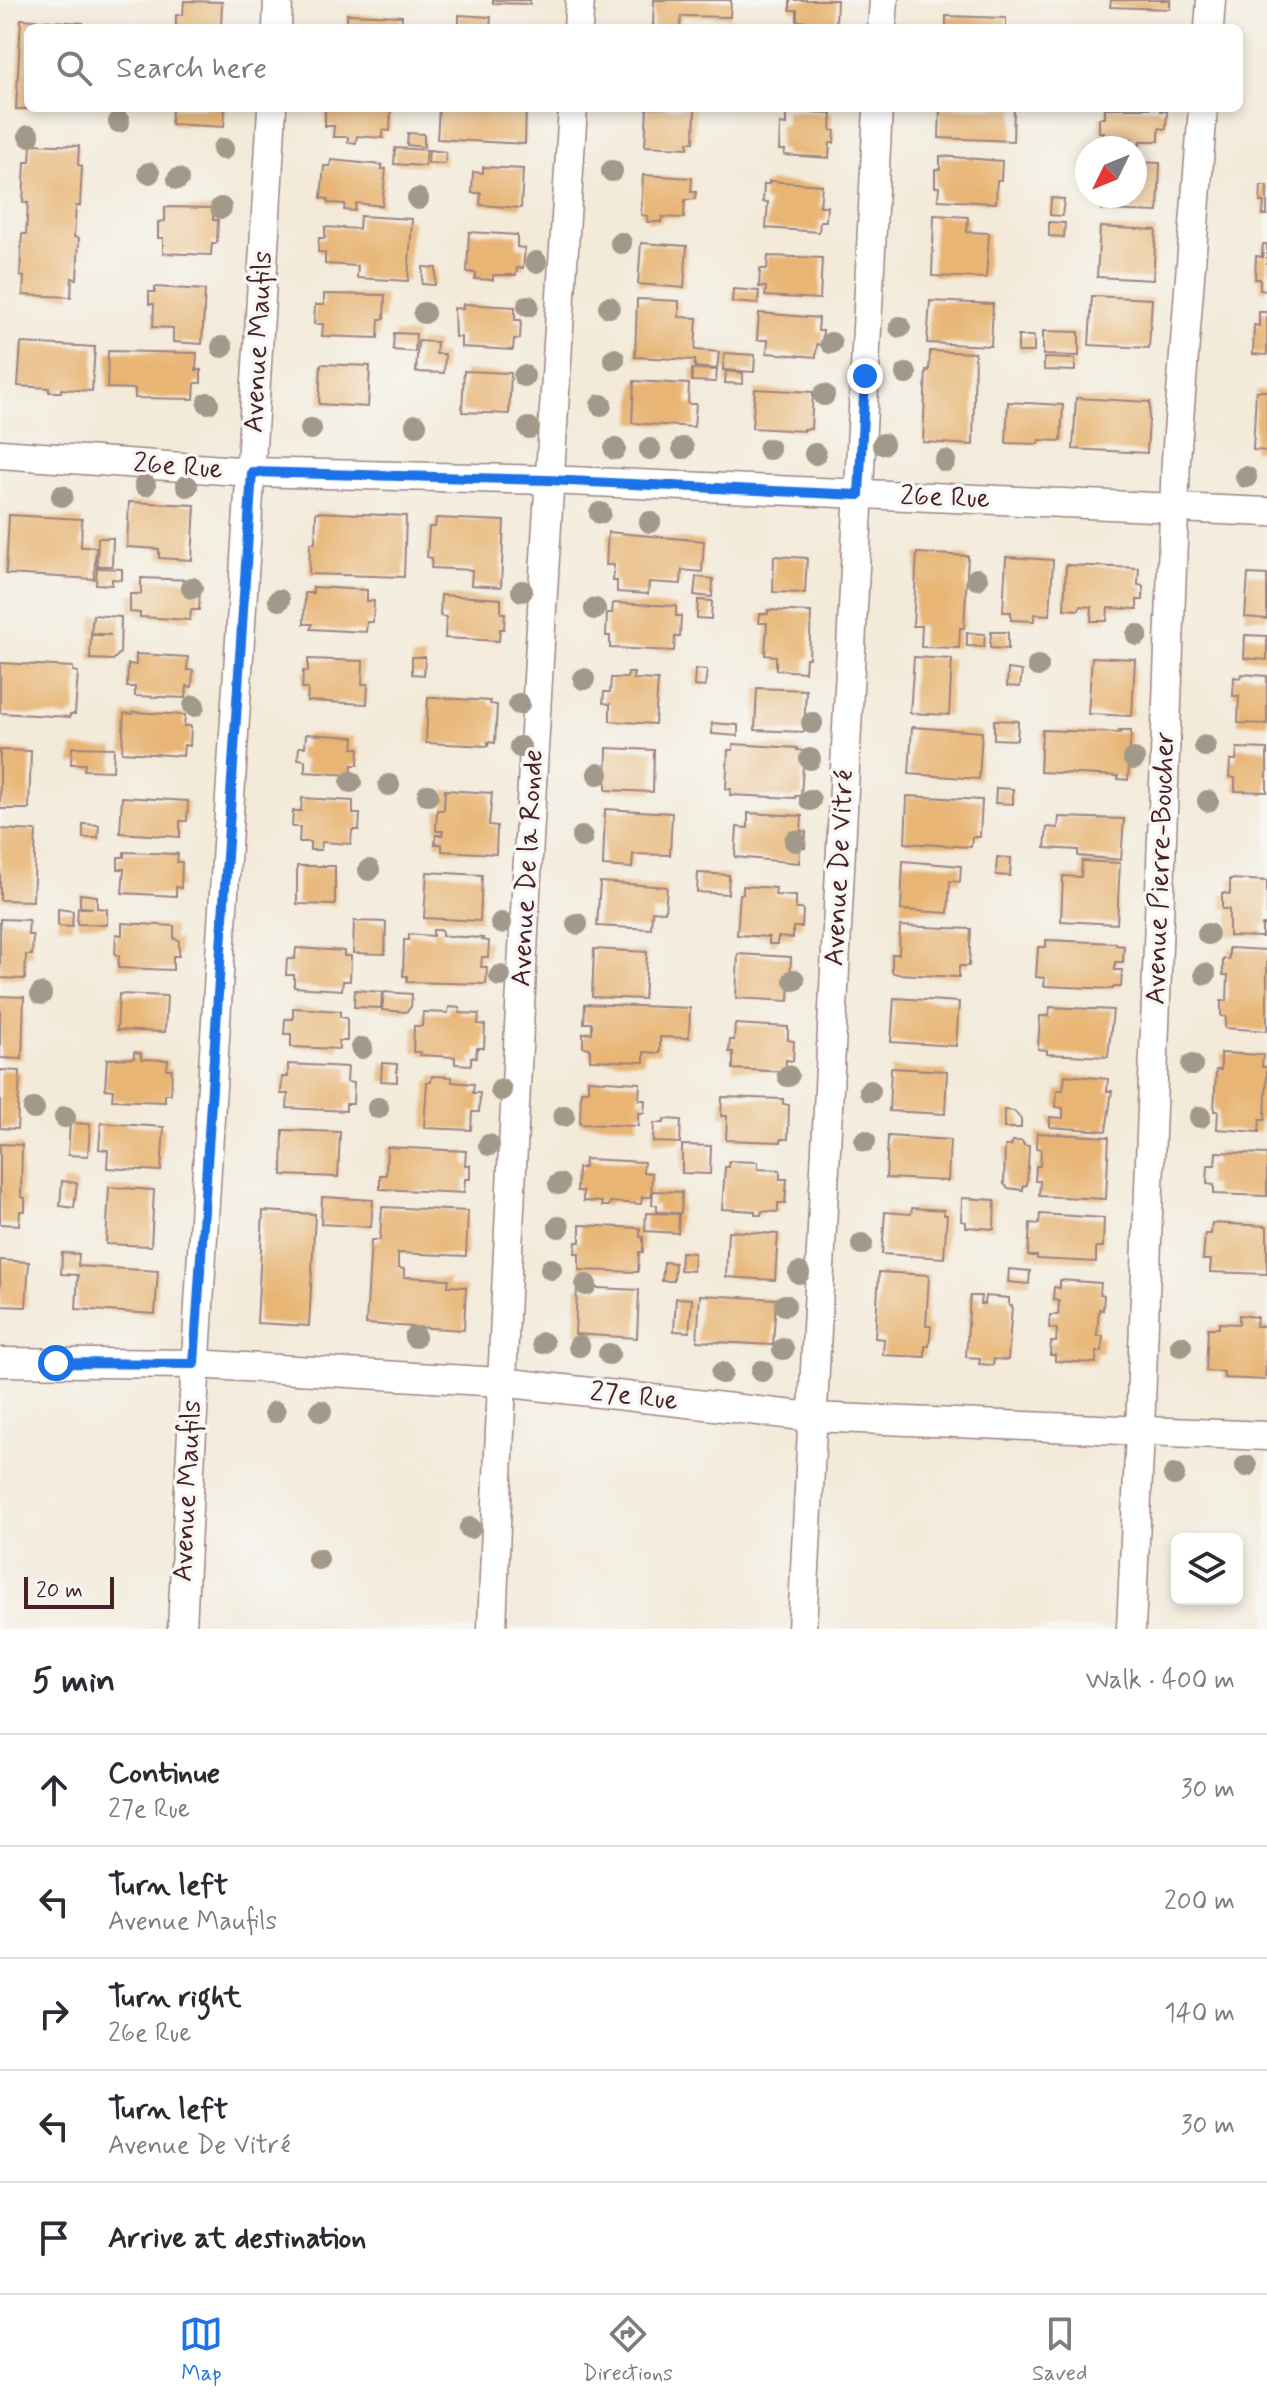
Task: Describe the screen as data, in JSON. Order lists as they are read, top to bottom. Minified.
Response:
{"streets":{"street":["Avenue Maufils","26e Rue","Avenue De la Ronde","Avenue De Vitré","Avenue Pierre-Boucher","27e Rue"]},"crossings":[["Avenue Maufils","26e Rue"],["Avenue Maufils","27e Rue"],["26e Rue","Avenue De la Ronde"],["26e Rue","Avenue De Vitré"],["26e Rue","Avenue Pierre-Boucher"],["Avenue De la Ronde","27e Rue"],["Avenue De Vitré","27e Rue"],["Avenue Pierre-Boucher","27e Rue"]],"scale_bar":"20 m","north":"bottom left","page":{"search":"Search here","scale":"20 m","heading":["5 min","Walk · 400 m"],"list":[["Continue","27e Rue","30 m"],["Turn left","Avenue Maufils","200 m"],["Turn right","26e Rue","140 m"],["Turn left","Avenue De Vitré","30 m"],"Arrive at destination"],"nav":["Map","Directions","Saved"]}}
